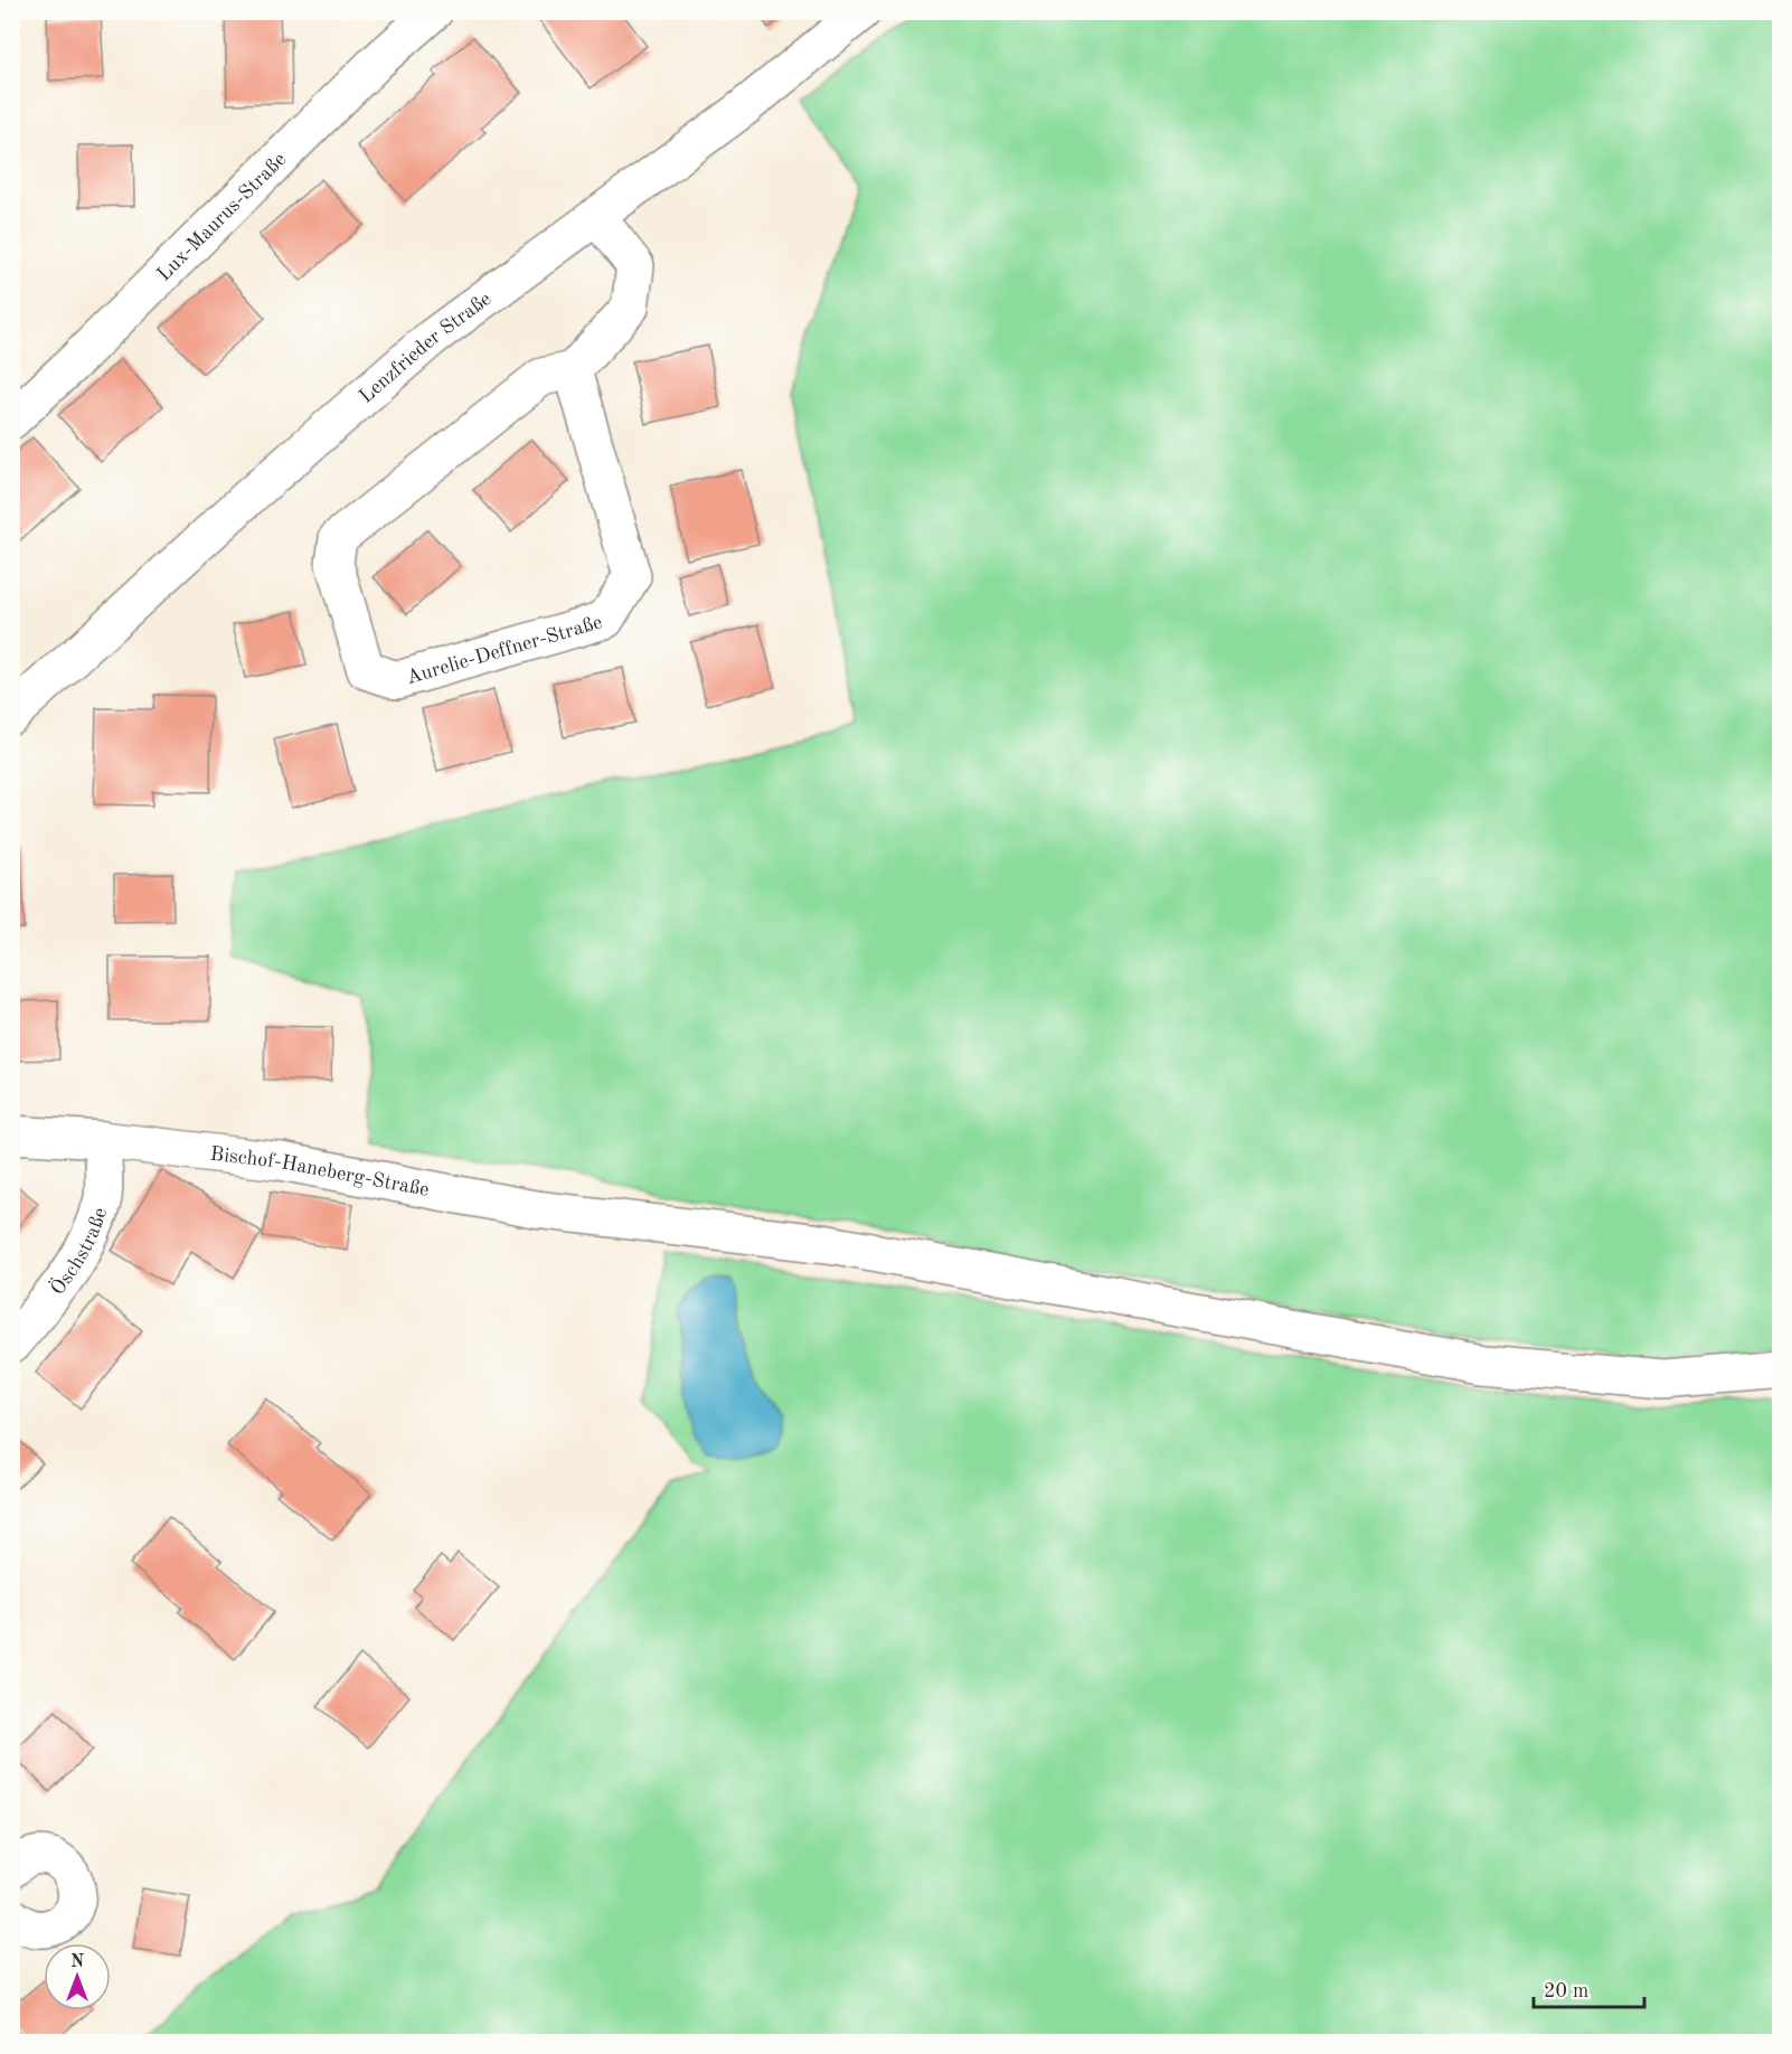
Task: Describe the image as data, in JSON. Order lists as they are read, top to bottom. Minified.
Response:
{"streets":{"street":["Lux-Maurus-Straße","Lenzfrieder Straße","Aurelie-Deffner-Straße","Bischof-Haneberg-Straße","Öschstraße"]},"crossings":[["Bischof-Haneberg-Straße","Öschstraße"]],"scale_bar":"20 m","north":"top"}
